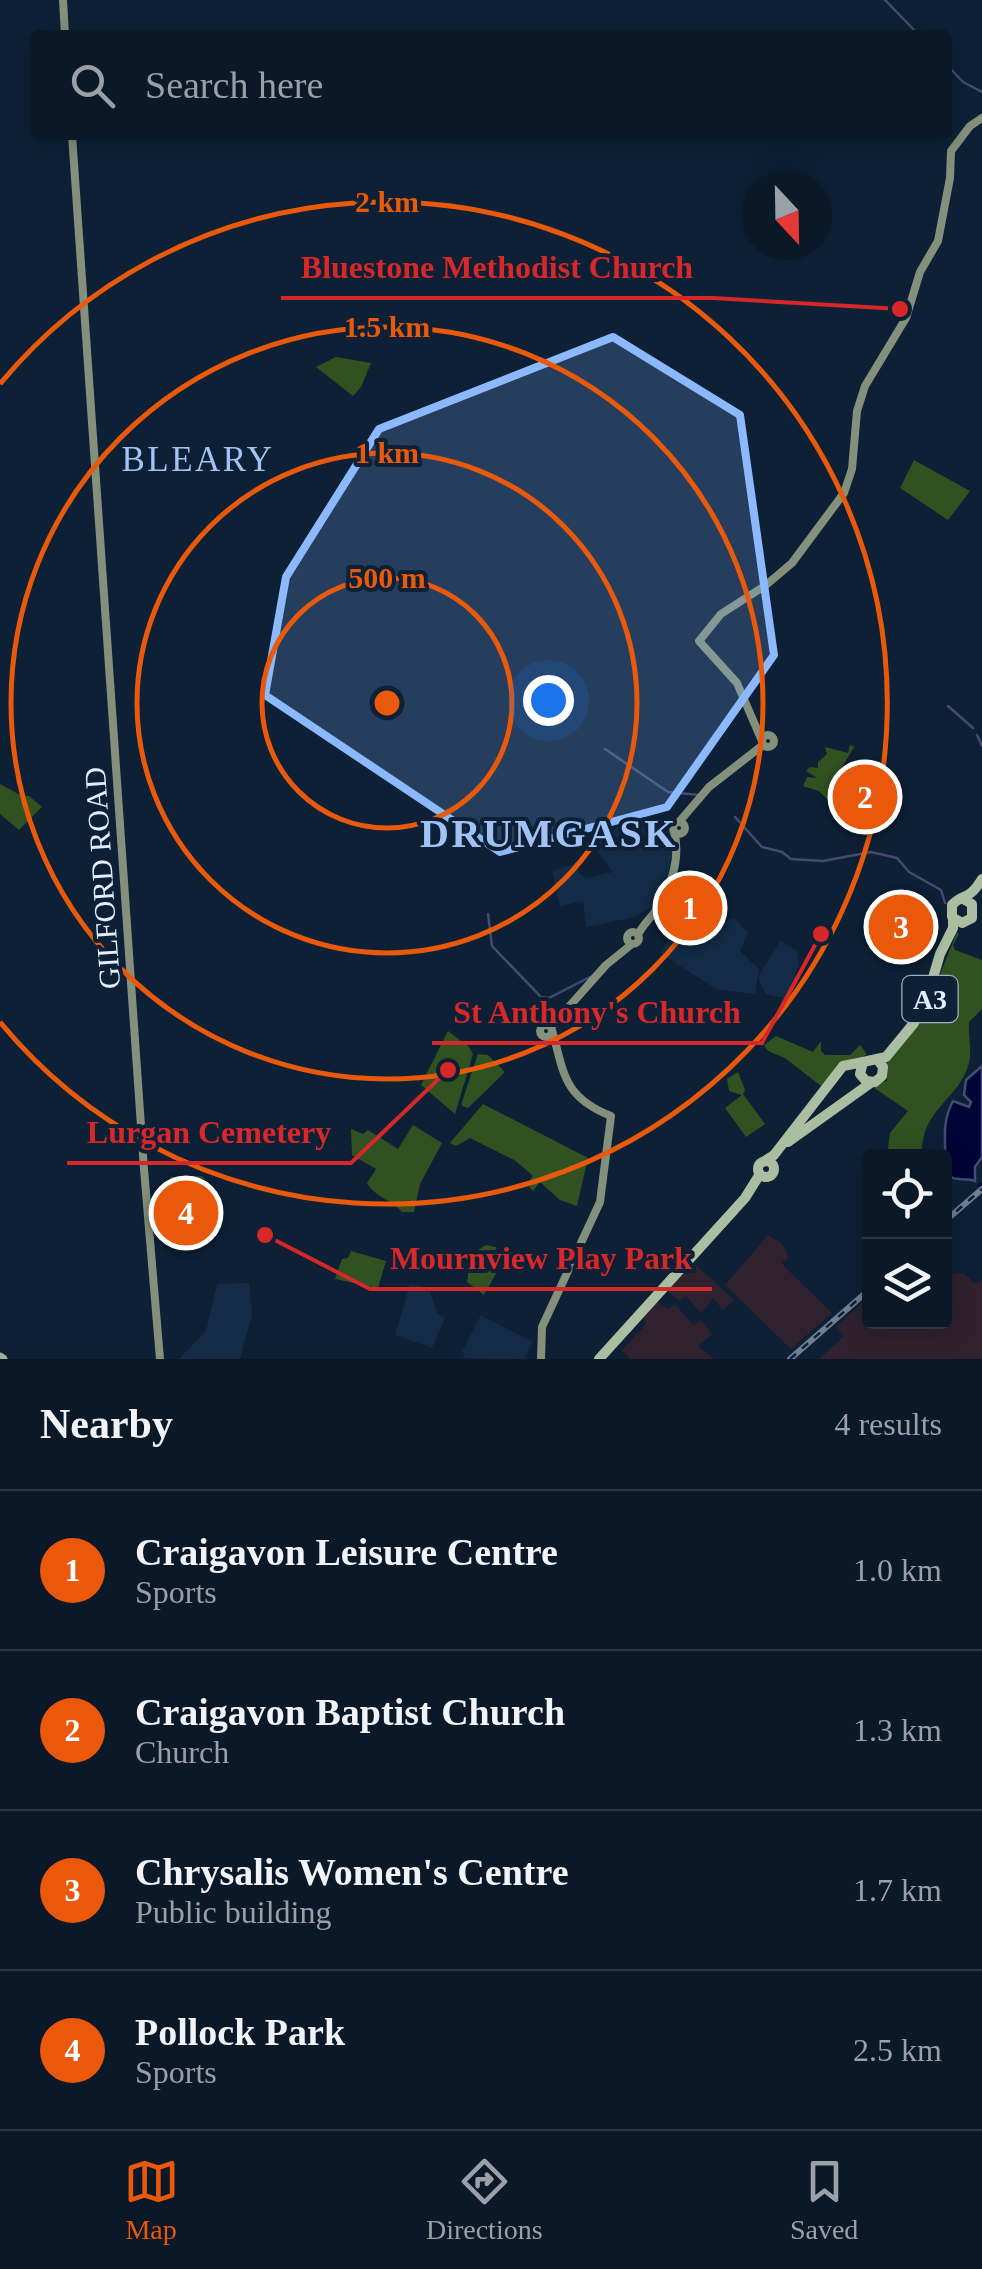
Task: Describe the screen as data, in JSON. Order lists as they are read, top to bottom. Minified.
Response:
{"streets":{"highway":["A3"],"main road":["GILFORD ROAD"]},"districts":["BLEARY","DRUMGASK"],"places":["Bluestone Methodist Church","St Anthony's Church","Lurgan Cemetery","Mournview Play Park"],"north":"bottom","page":{"search":"Search here","pins":["2","1","3","4"],"heading":["Nearby","4 results"],"list":[{"mark":"1","name":"Craigavon Leisure Centre","note":"Sports","value":"1.0 km"},{"mark":"2","name":"Craigavon Baptist Church","note":"Church","value":"1.3 km"},{"mark":"3","name":"Chrysalis Women's Centre","note":"Public building","value":"1.7 km"},{"mark":"4","name":"Pollock Park","note":"Sports","value":"2.5 km"}],"nav":["Map","Directions","Saved"]},"rings":["2 km","1.5 km","1 km","500 m"]}
